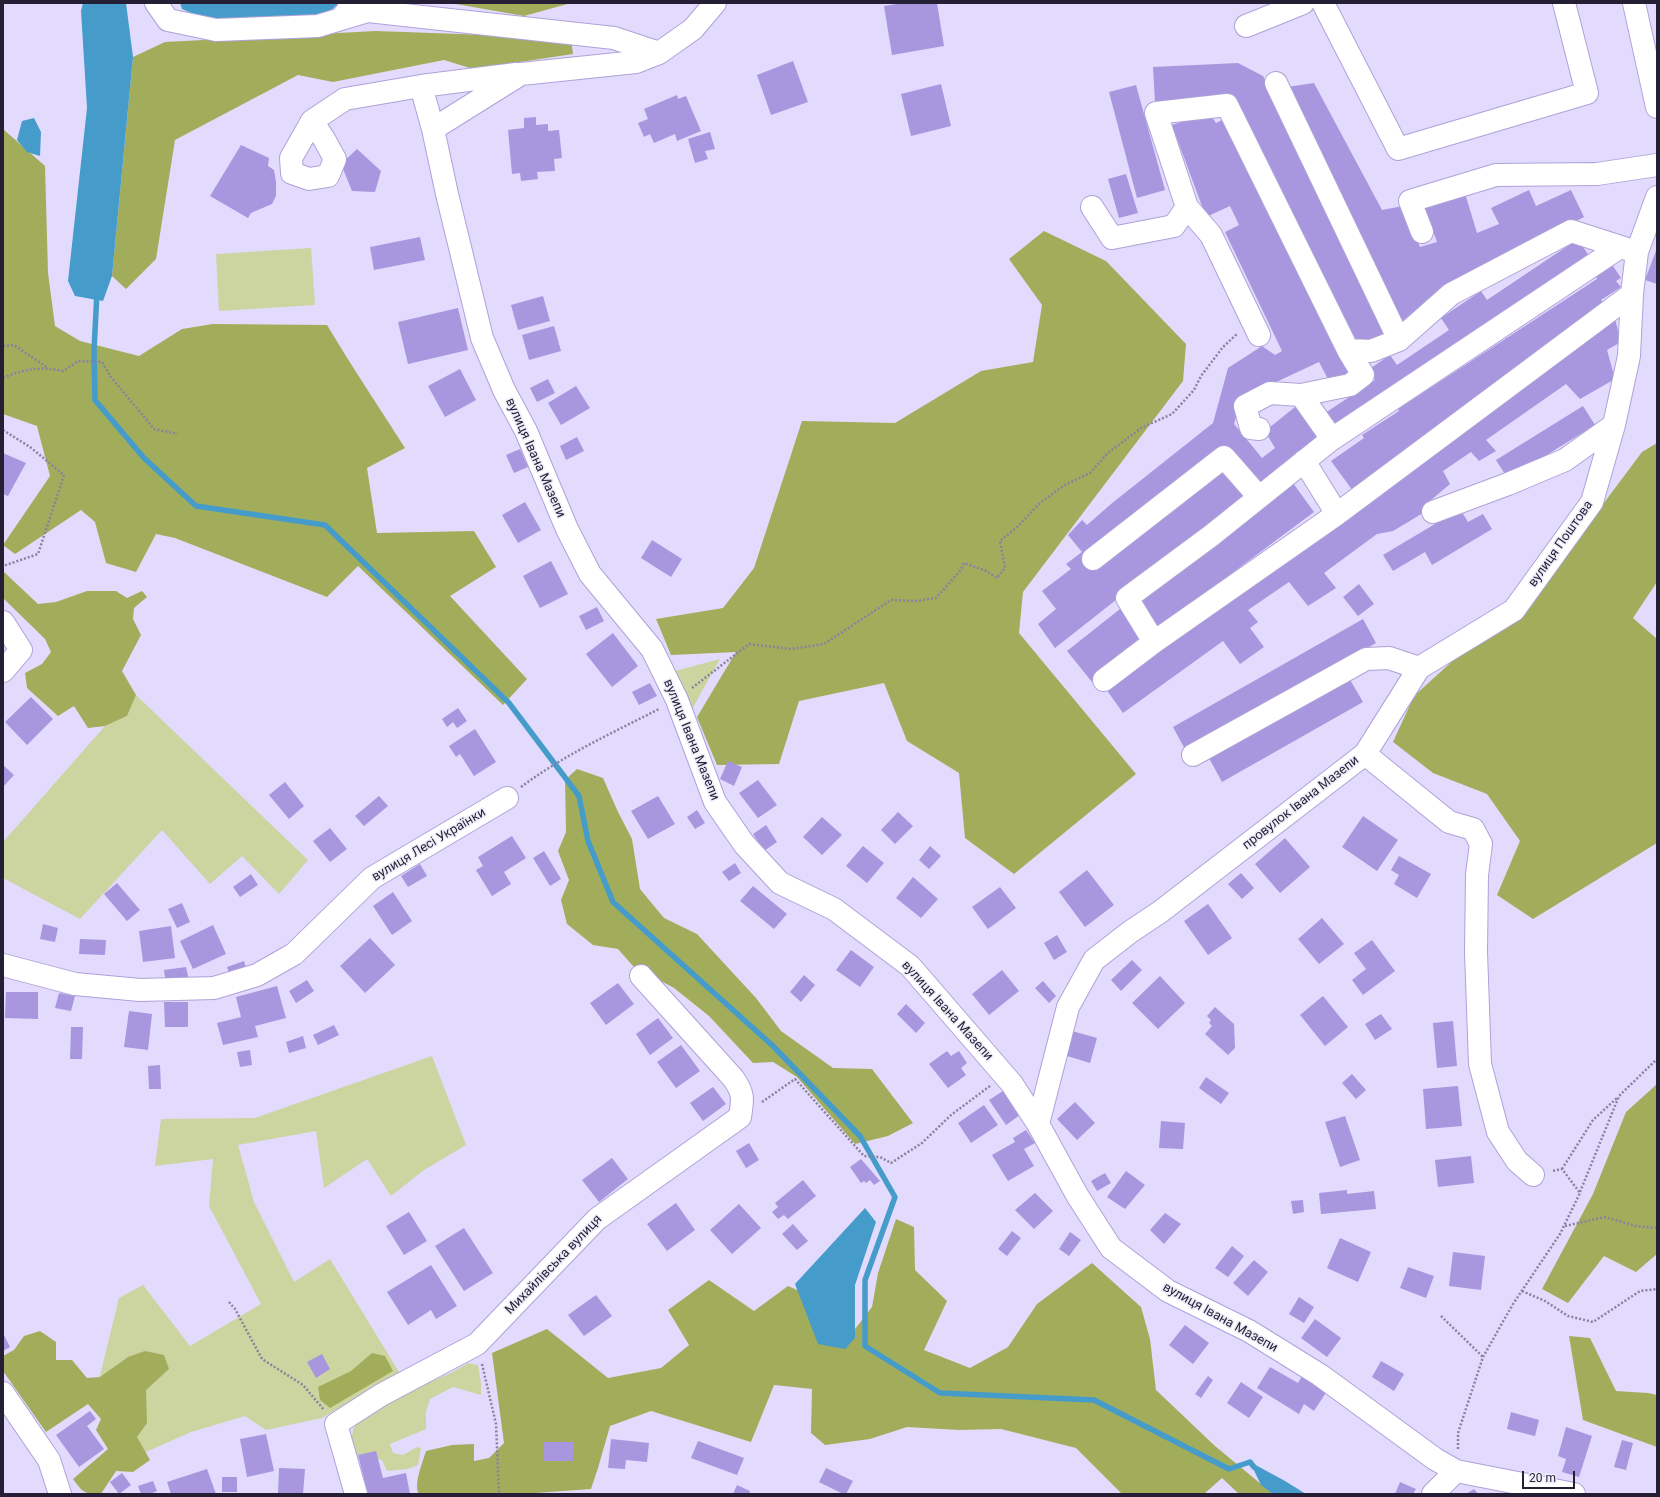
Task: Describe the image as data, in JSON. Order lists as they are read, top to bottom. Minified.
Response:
{"streets":{"street":["вулиця Івана Мазепи","вулиця Поштова","провулок Івана Мазепи","вулиця Лесі Українки","Михайлівська вулиця"]},"crossings":[["вулиця Івана Мазепи","провулок Івана Мазепи"],["вулиця Поштова","провулок Івана Мазепи"]],"scale_bar":"20 m"}
